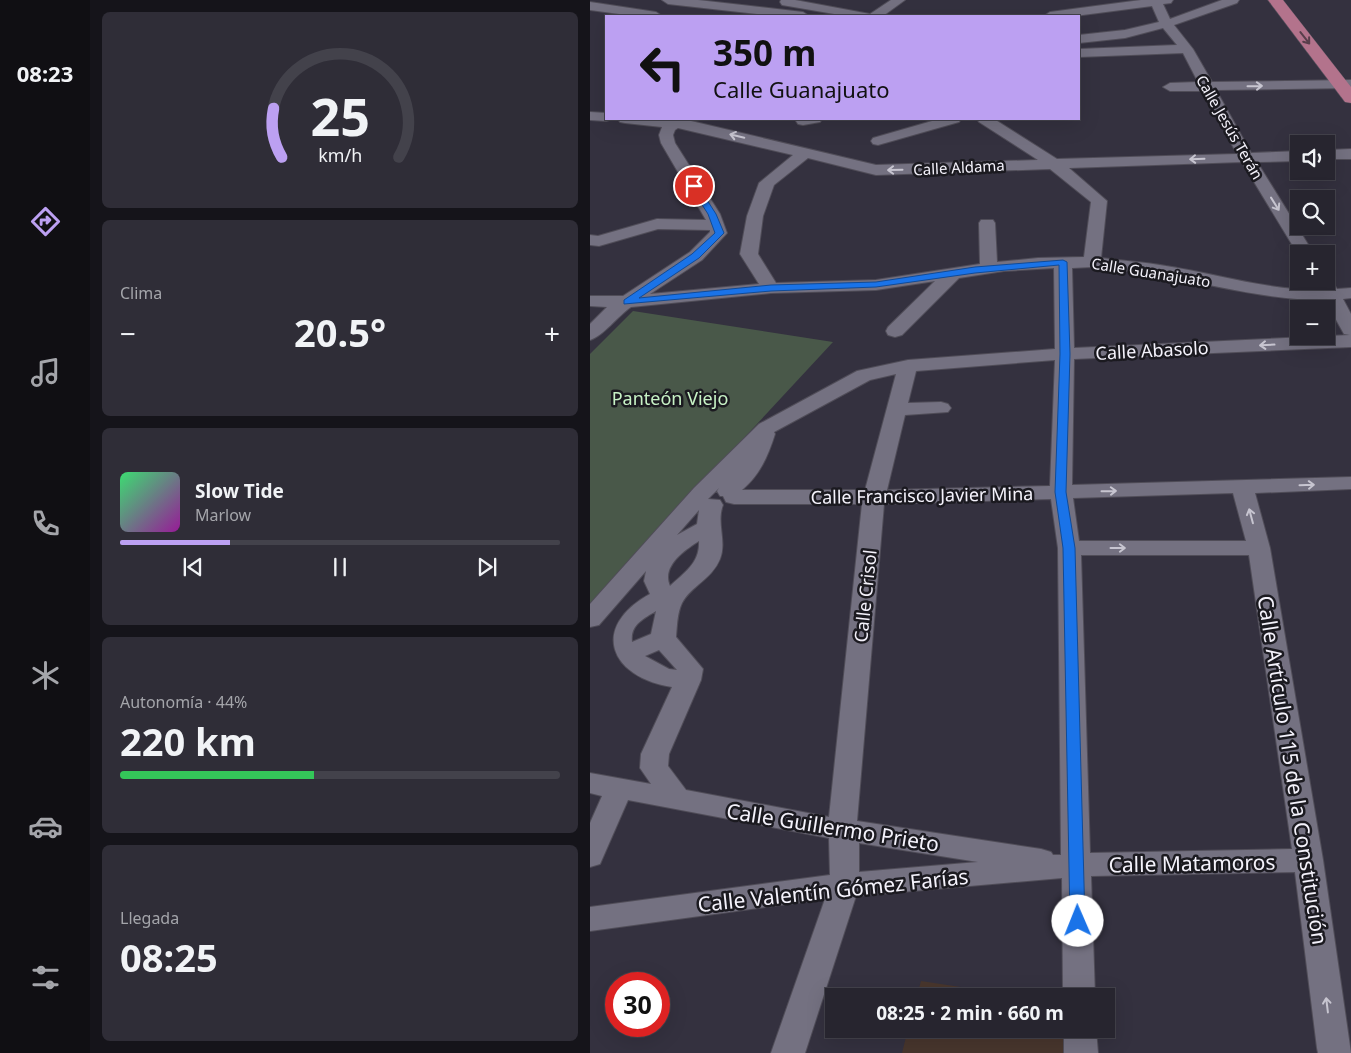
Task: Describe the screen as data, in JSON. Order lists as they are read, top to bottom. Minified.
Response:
{"streets":{"street":["Calle Jesús Terán","Calle Aldama","Calle Guanajuato","Calle Abasolo","Calle Francisco Javier Mina","Calle Crisol","Calle Artículo 115 de la Constitución","Calle Guillermo Prieto","Calle Matamoros","Calle Valentín Gómez Farías"]},"crossings":[["Calle Jesús Terán","Calle Aldama"],["Calle Abasolo","Calle Crisol"],["Calle Francisco Javier Mina","Calle Crisol"],["Calle Francisco Javier Mina","Calle Artículo 115 de la Constitución"],["Calle Crisol","Calle Guillermo Prieto"],["Calle Crisol","Calle Valentín Gómez Farías"],["Calle Artículo 115 de la Constitución","Calle Matamoros"],["Calle Guillermo Prieto","Calle Matamoros"],["Calle Guillermo Prieto","Calle Valentín Gómez Farías"],["Calle Matamoros","Calle Valentín Gómez Farías"]],"one_way":["Calle Jesús Terán","Calle Artículo 115 de la Constitución"],"parks":["Panteón Viejo"],"page":{"tabs":"08:23","turn":["350 m","Calle Guanajuato"],"map_buttons":["+","−"],"tile":["Clima",["Autonomía · 44%","220 km"],["Llegada","08:25"]],"heat":["−","20.5°","+"],"song":["Slow Tide","Marlow"],"limit":"30","trip":"08:25 · 2 min · 660 m","gauge":["25","km/h"]}}
